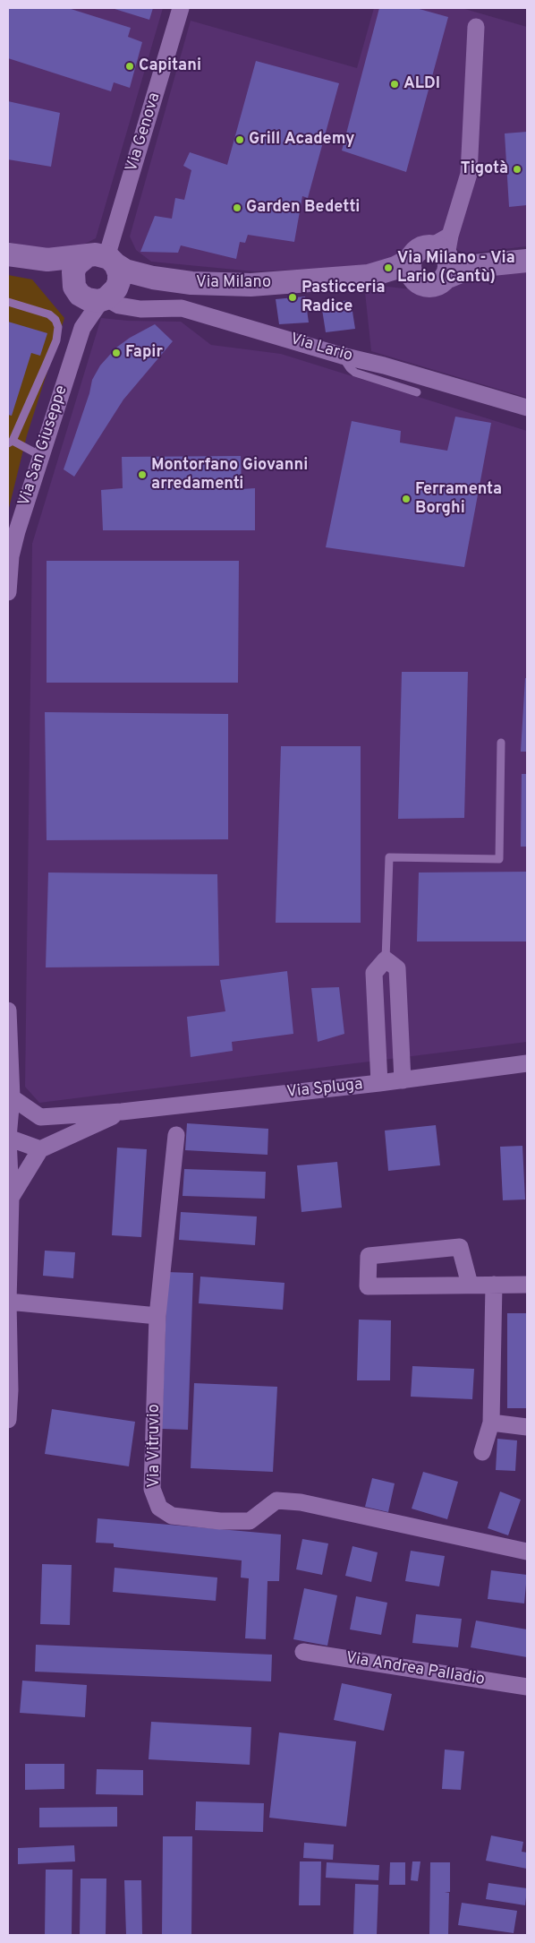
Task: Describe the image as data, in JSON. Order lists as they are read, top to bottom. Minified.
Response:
{"streets":{"main road":["Via Milano"],"street":["Via Genova","Via Lario","Via San Giuseppe","Via Spluga","Via Vitruvio","Via Andrea Palladio"]},"crossings":[["Via Genova","Via Milano"],["Via Genova","Via Lario"],["Via Genova","Via San Giuseppe"],["Via Milano","Via Lario"],["Via Milano","Via San Giuseppe"],["Via Lario","Via San Giuseppe"]],"places":["Capitani","ALDI","Grill Academy","Tigotà","Garden Bedetti","Via Milano - Via Lario (Cantù)","Pasticceria Radice","Fapir","Montorfano Giovanni arredamenti","Ferramenta Borghi"]}
